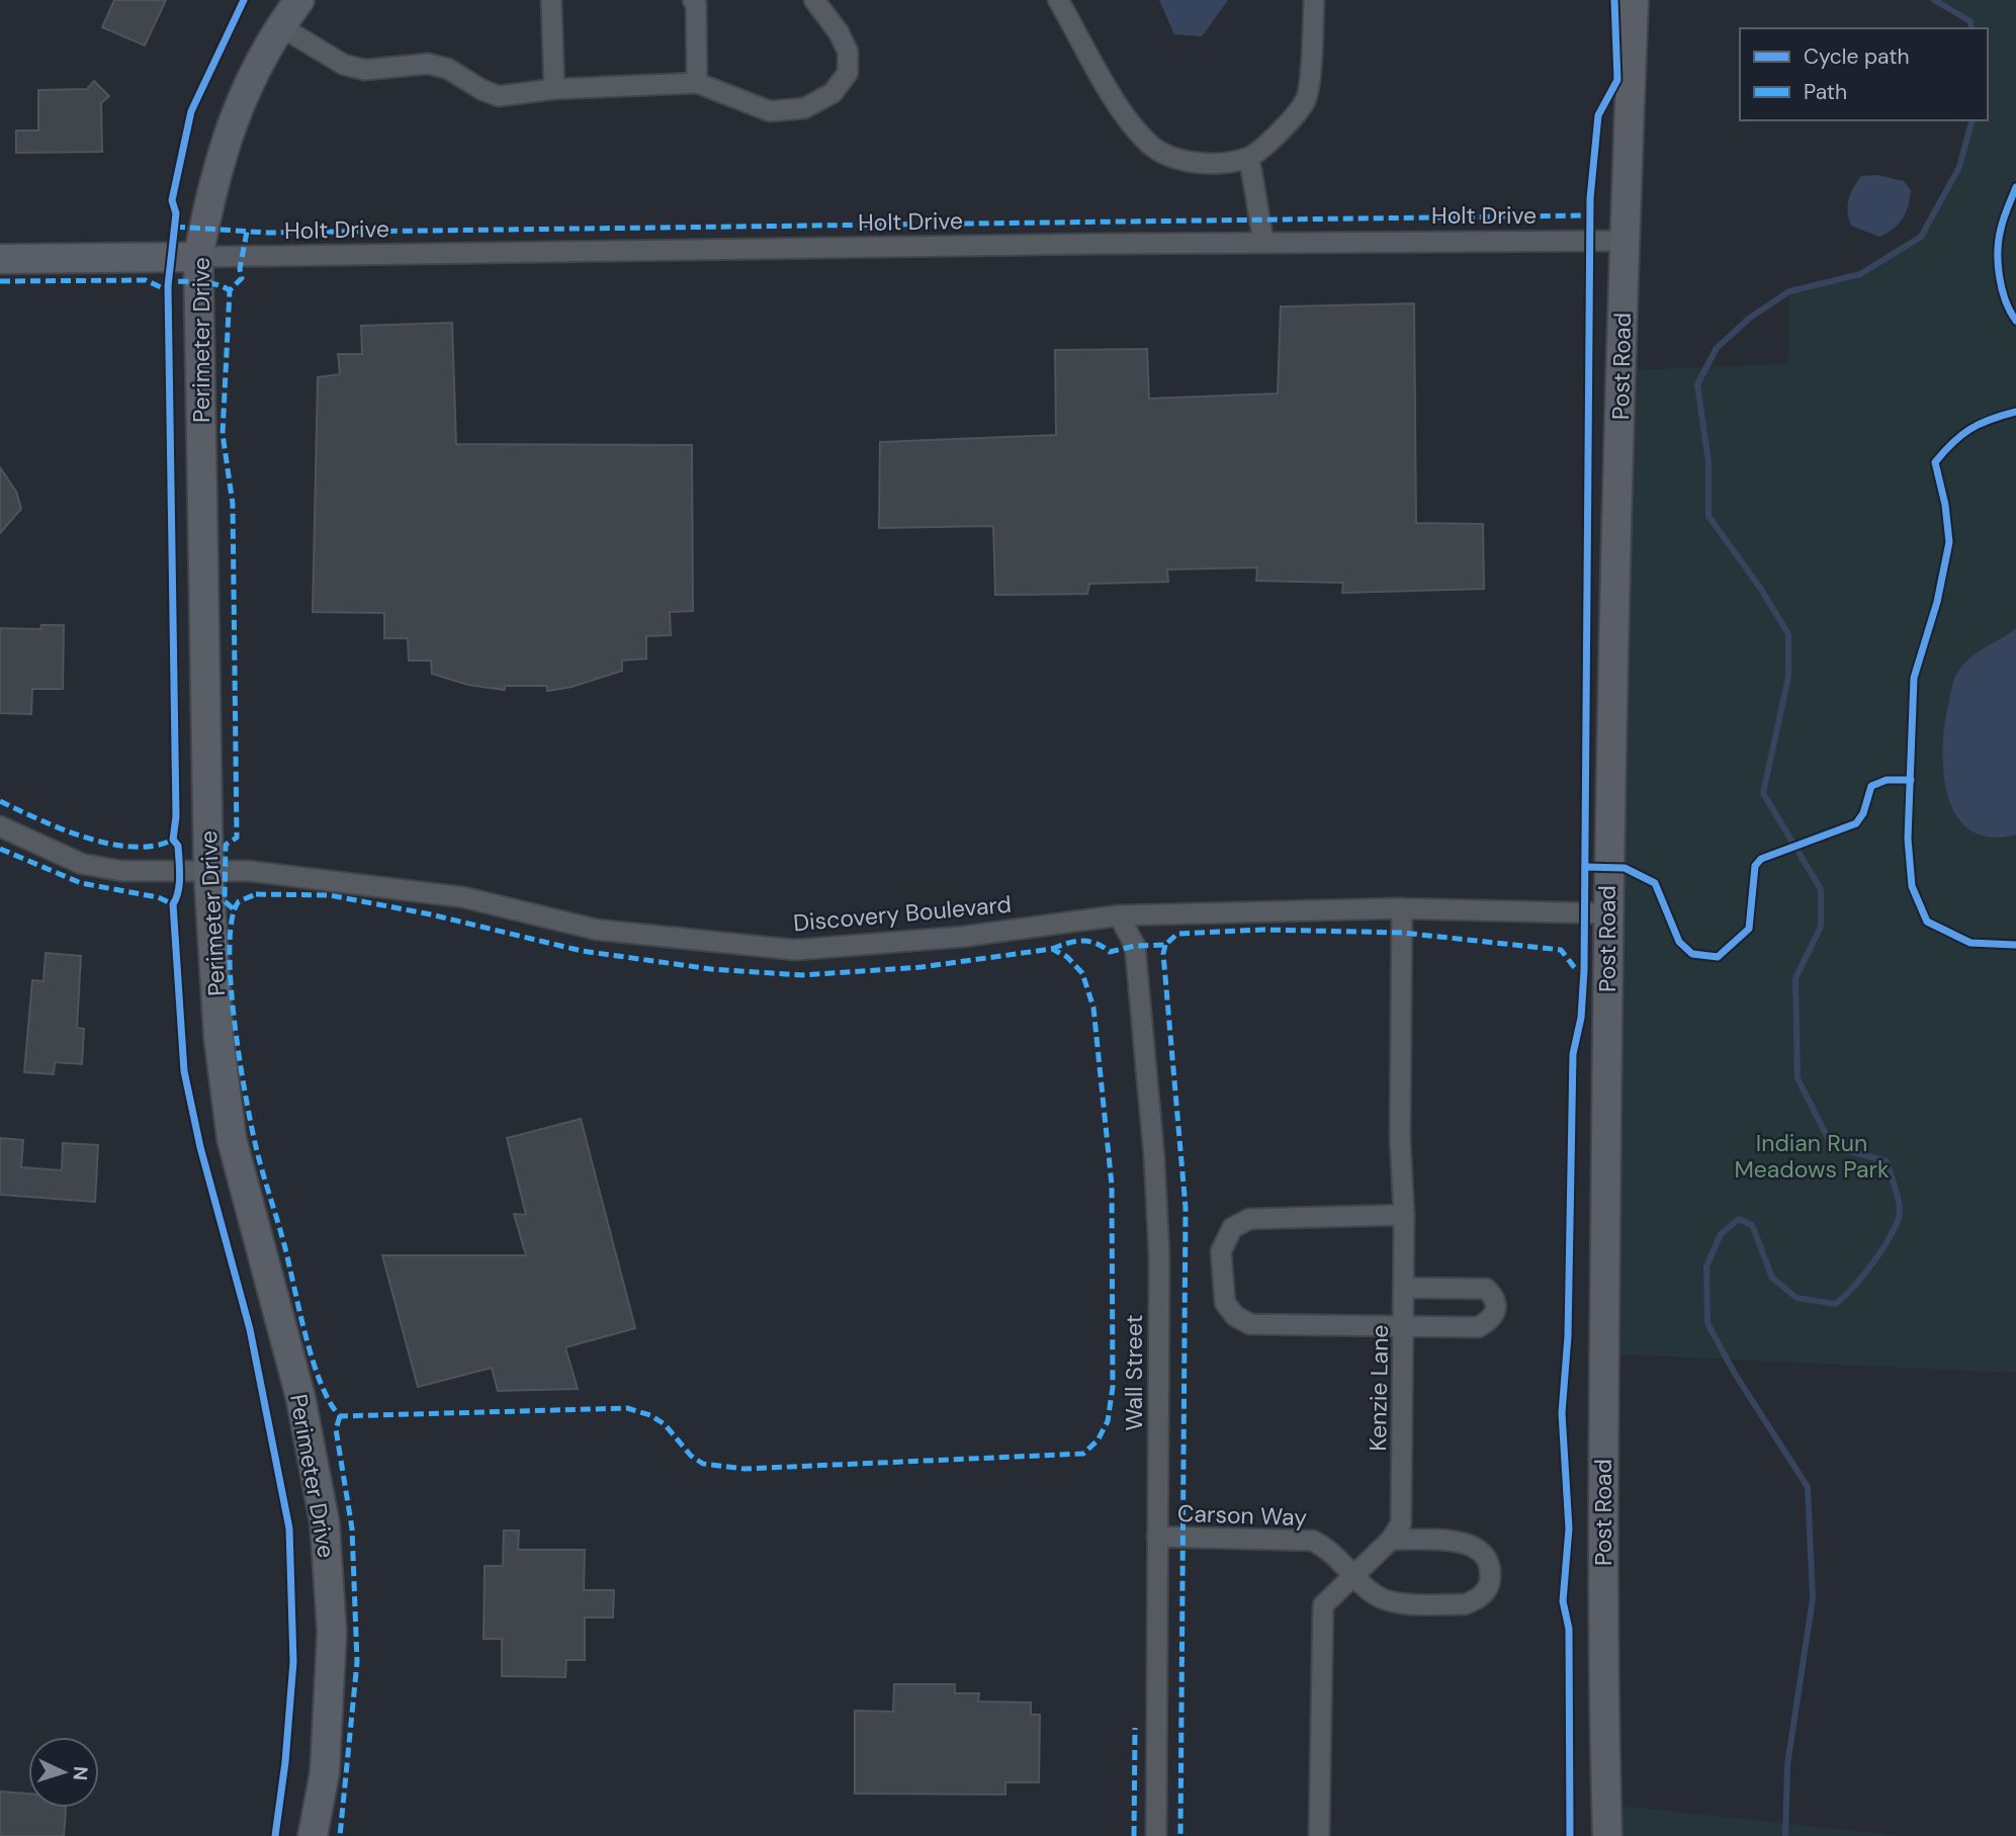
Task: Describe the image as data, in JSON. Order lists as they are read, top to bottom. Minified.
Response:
{"streets":{"street":["Holt Drive","Perimeter Drive","Post Road","Discovery Boulevard","Wall Street","Kenzie Lane","Carson Way"]},"crossings":[["Holt Drive","Perimeter Drive"],["Holt Drive","Post Road"],["Perimeter Drive","Discovery Boulevard"],["Post Road","Discovery Boulevard"],["Discovery Boulevard","Wall Street"],["Discovery Boulevard","Kenzie Lane"],["Wall Street","Carson Way"],["Kenzie Lane","Carson Way"]],"parks":["Indian Run Meadows Park"],"legend":["Cycle path","Path"],"north":"right"}
